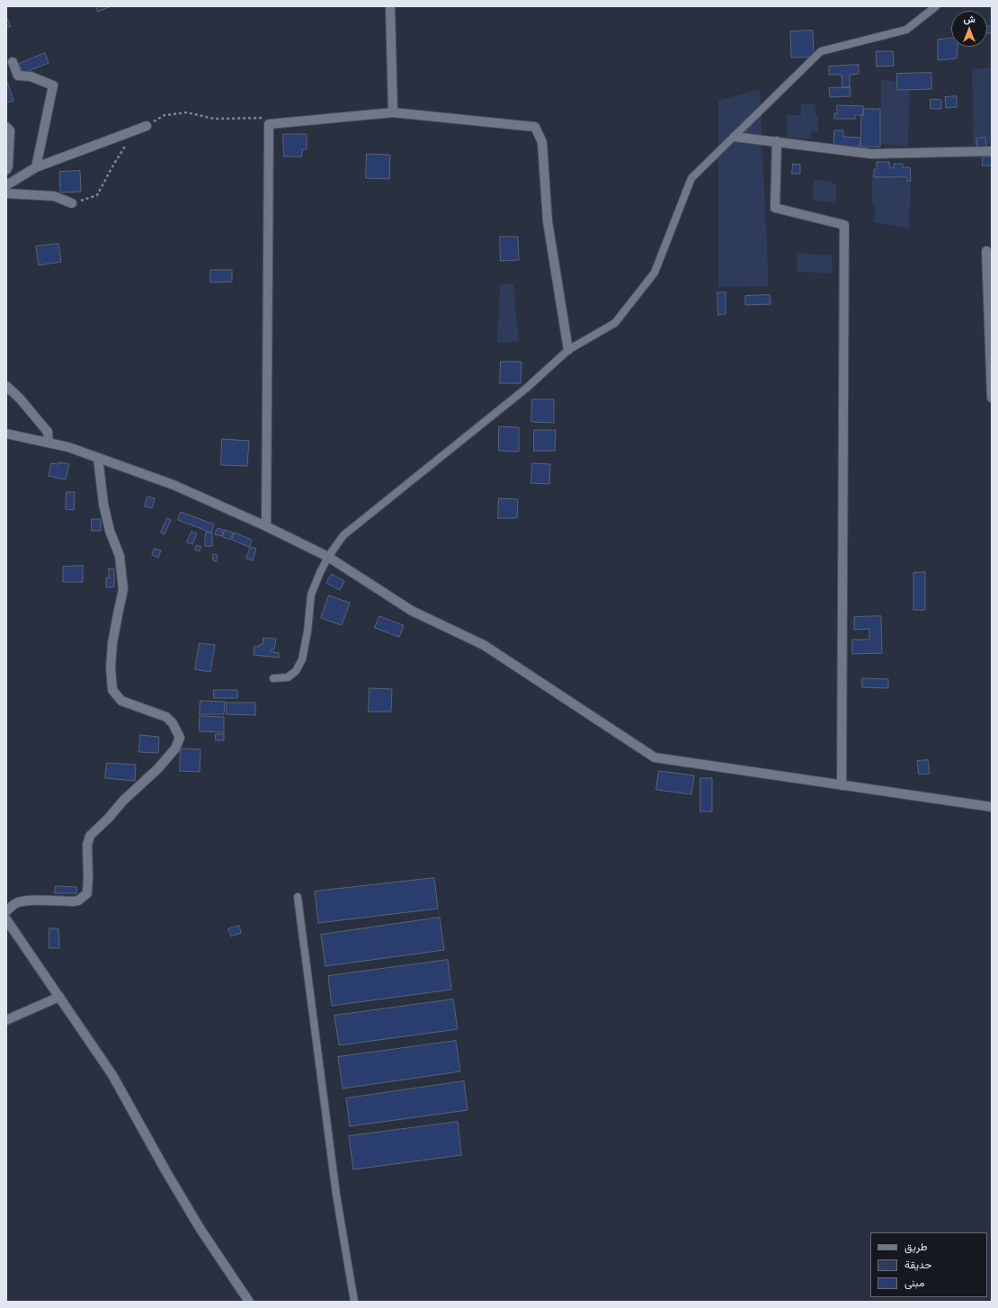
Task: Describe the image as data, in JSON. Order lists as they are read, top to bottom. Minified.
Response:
{"legend":["طريق","حديقة","مبنى"],"north":"top"}
